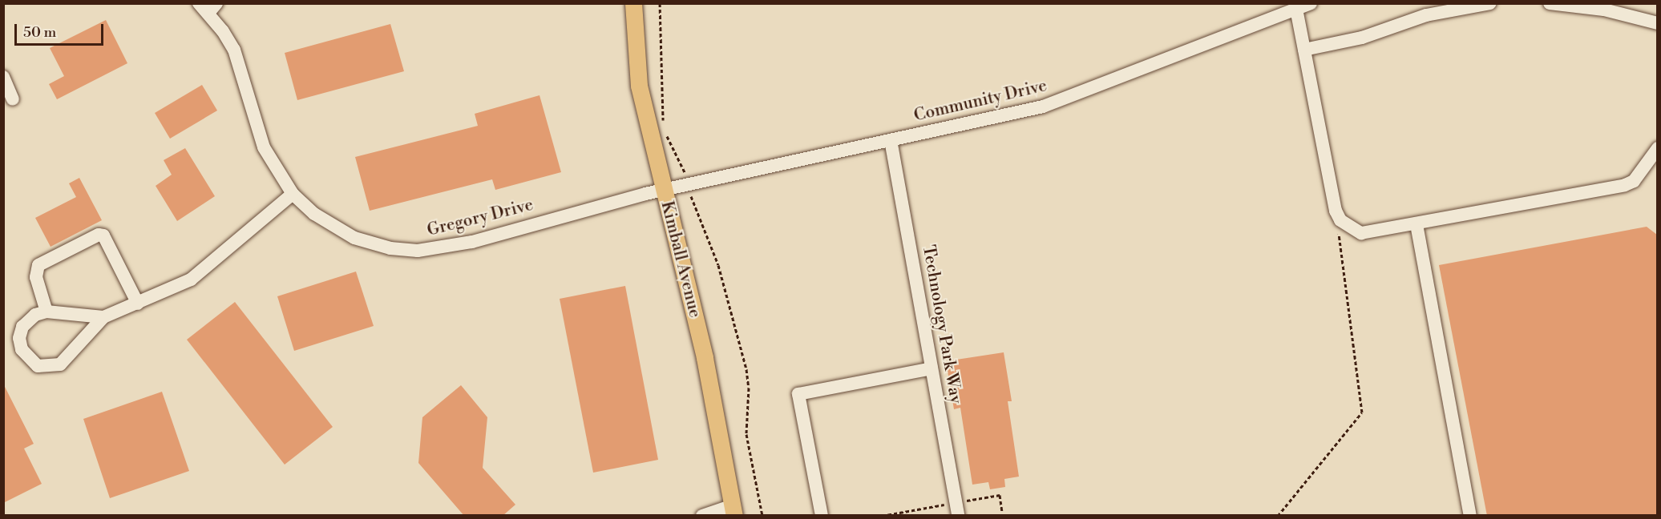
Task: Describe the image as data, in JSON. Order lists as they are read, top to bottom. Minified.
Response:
{"streets":{"main road":["Kimball Avenue"],"street":["Community Drive","Gregory Drive","Technology Park Way"]},"crossings":[["Community Drive","Gregory Drive"],["Community Drive","Kimball Avenue"],["Community Drive","Technology Park Way"]],"scale_bar":"50 m"}
